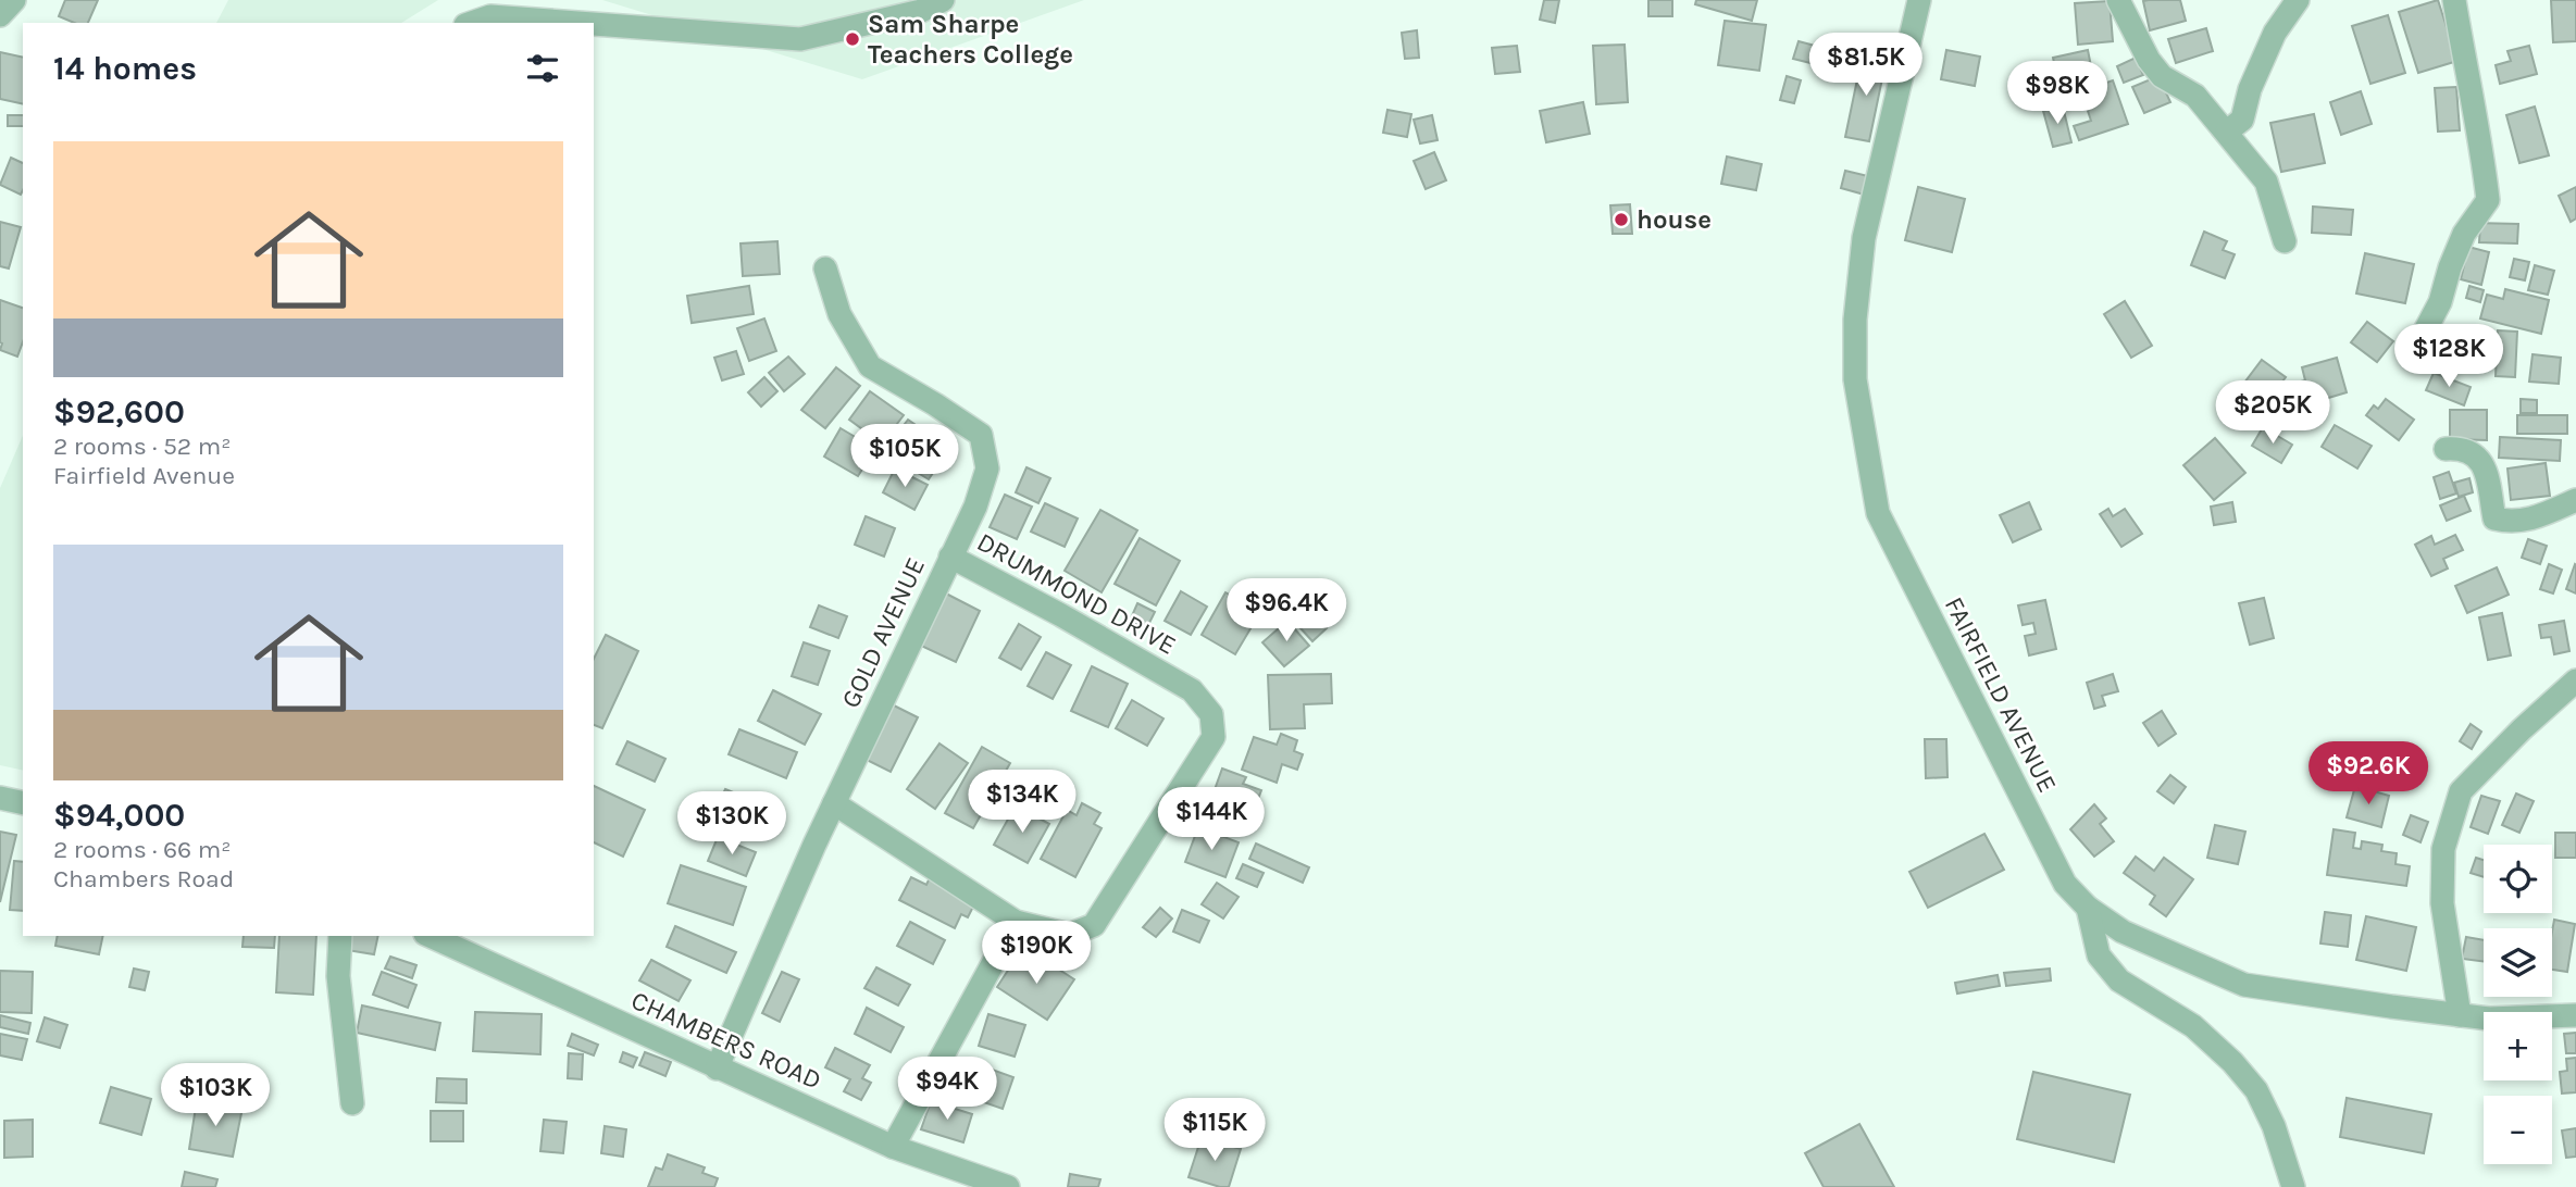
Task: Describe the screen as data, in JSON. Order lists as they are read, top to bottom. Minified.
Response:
{"streets":{"street":["DRUMMOND DRIVE","GOLD AVENUE","FAIRFIELD AVENUE","CHAMBERS ROAD"]},"crossings":[["DRUMMOND DRIVE","GOLD AVENUE"],["GOLD AVENUE","CHAMBERS ROAD"]],"places":["Sam Sharpe Teachers College","house"],"page":{"heading":"14 homes","price":["$81.5K","$98K","$128K","$205K","$105K","$96.4K","$92.6K","$134K","$144K","$130K","$190K","$94K","$103K","$115K"],"list":[{"name":"$92,600","note":"2 rooms · 52 m² · Fairfield Avenue"},{"name":"$94,000","note":"2 rooms · 66 m² · Chambers Road"}],"map_buttons":["+","−"]}}
